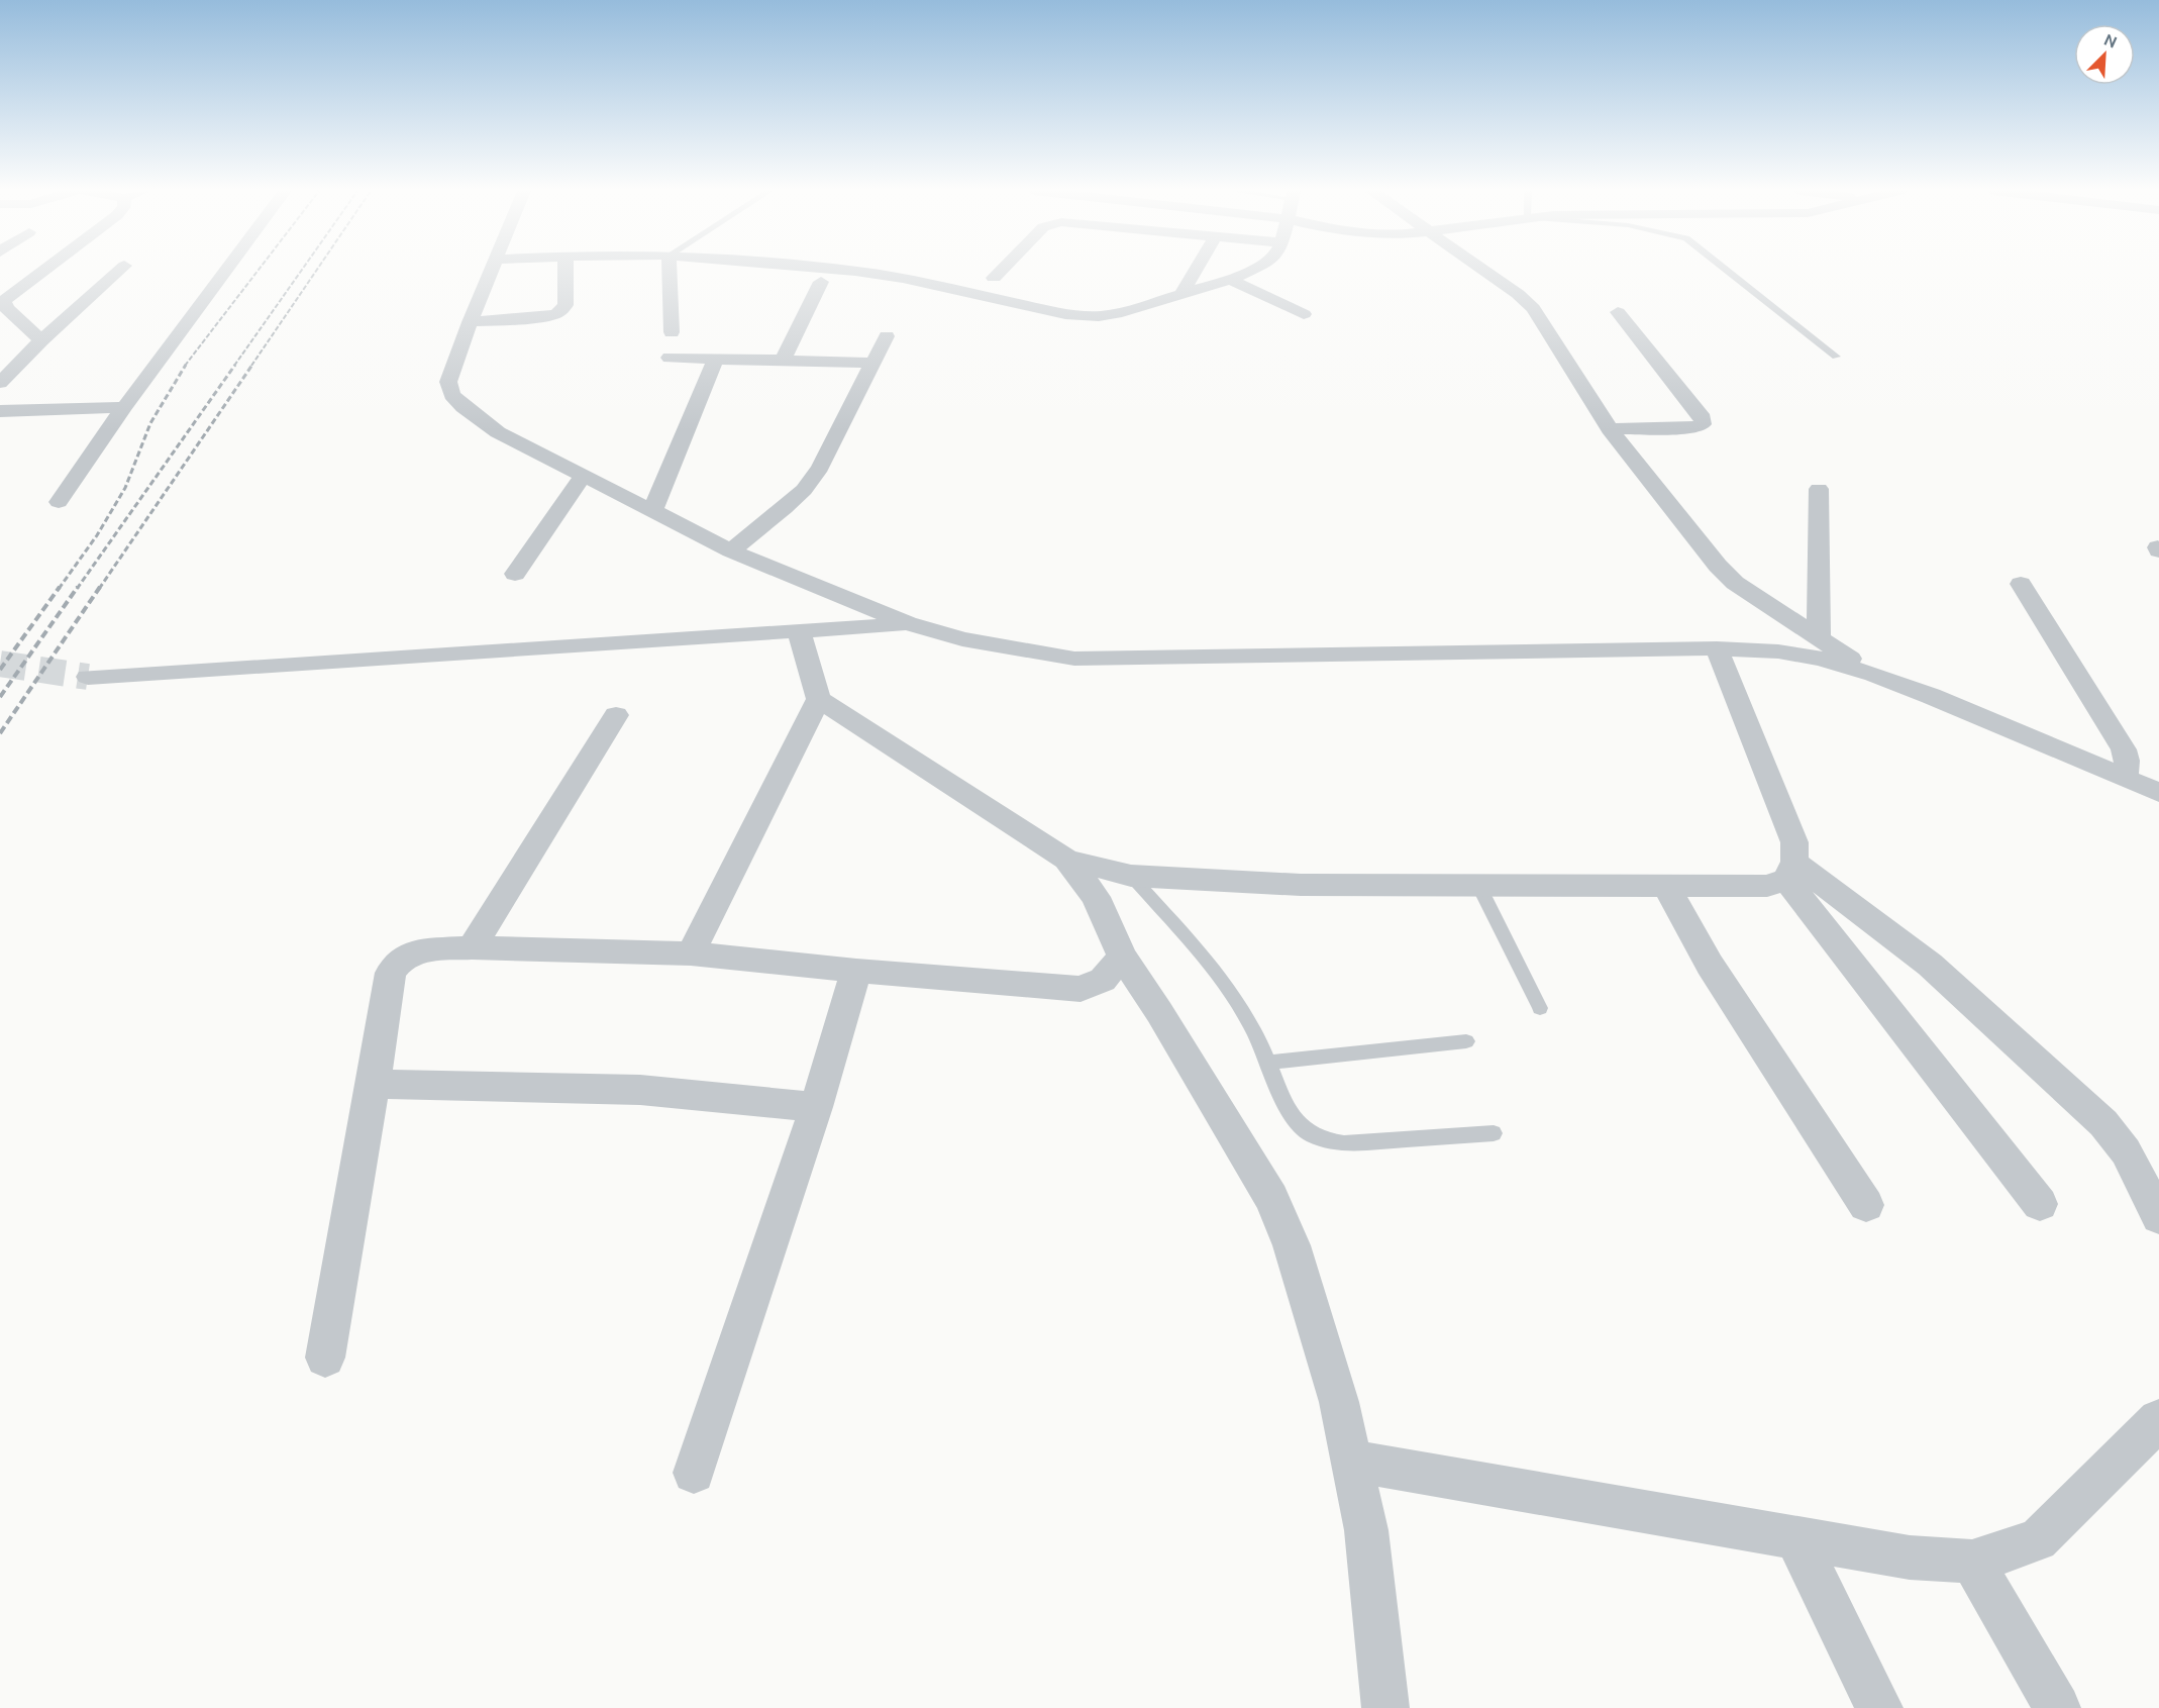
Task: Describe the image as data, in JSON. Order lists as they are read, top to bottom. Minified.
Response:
{"north":"top right"}
